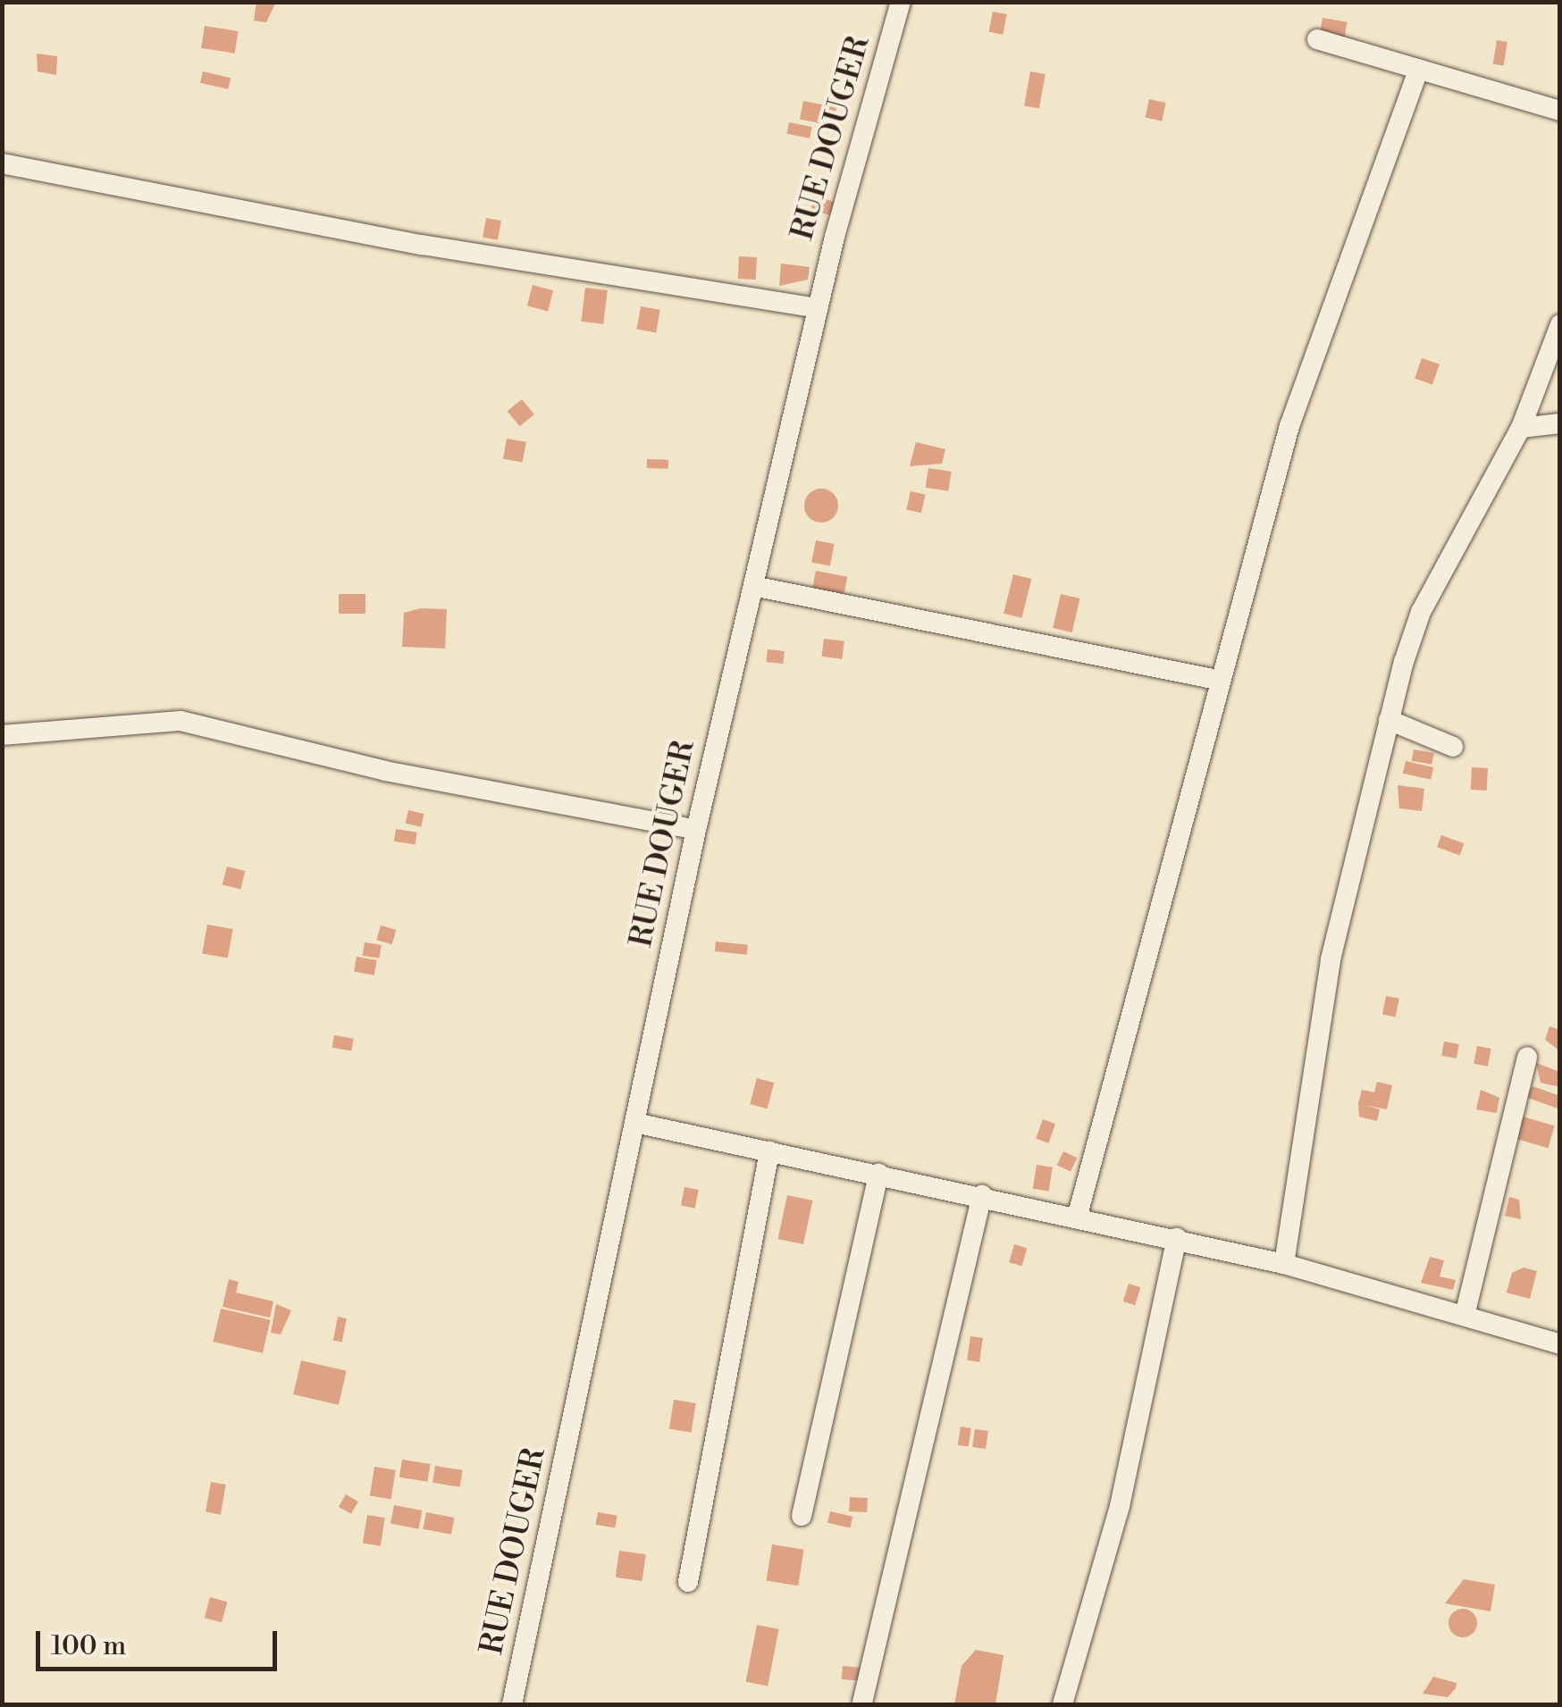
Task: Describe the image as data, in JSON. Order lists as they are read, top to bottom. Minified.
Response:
{"streets":{"street":["RUE DOUGER"]},"scale_bar":"100 m"}
